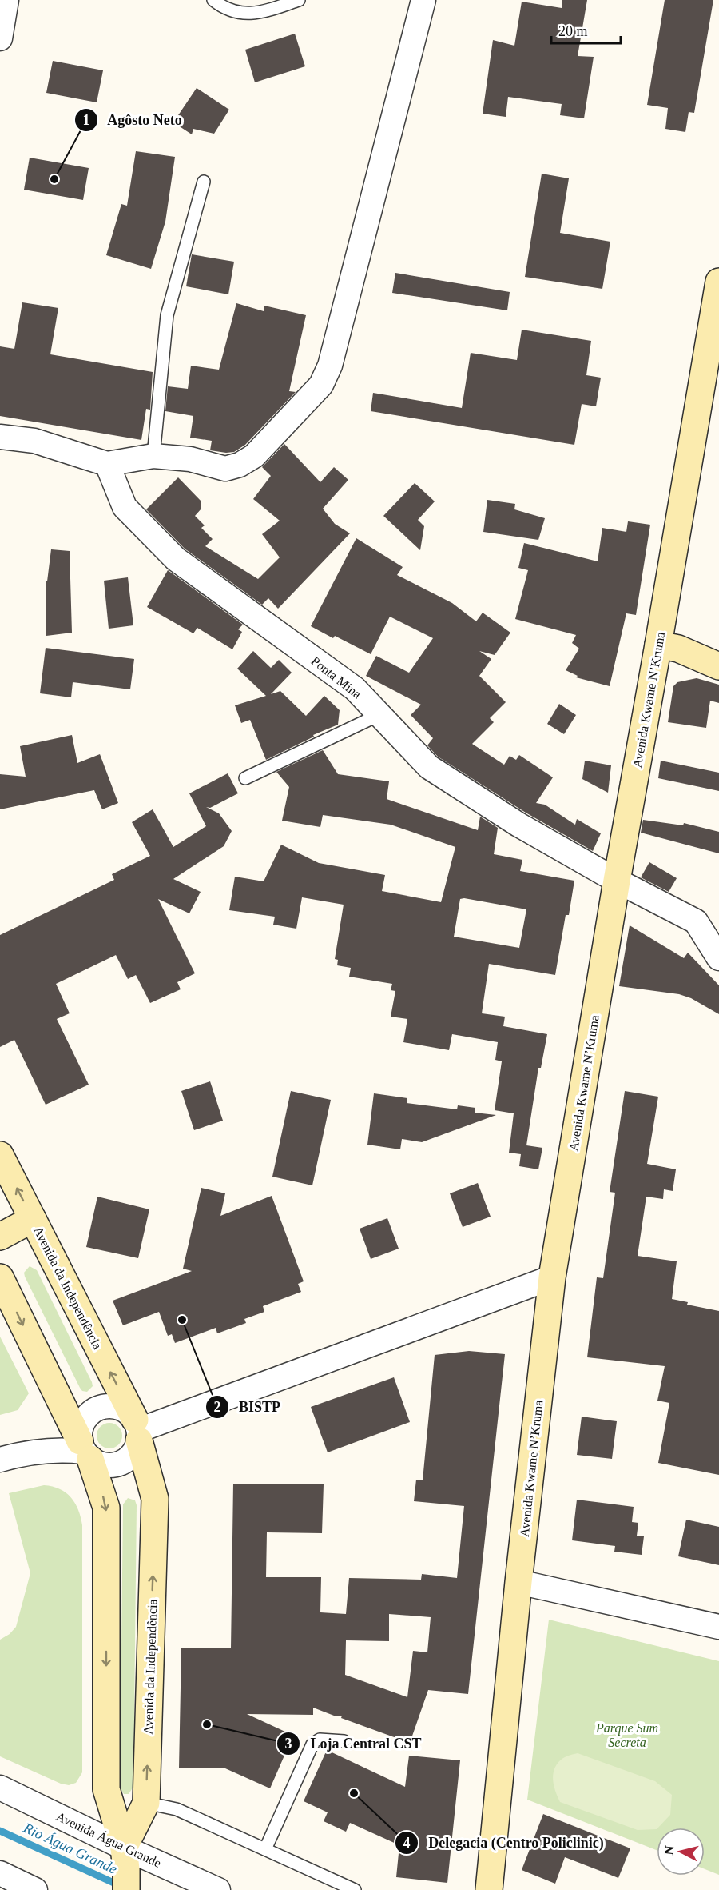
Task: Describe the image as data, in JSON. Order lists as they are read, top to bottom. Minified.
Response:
{"streets":{"street":["Ponta Mina","Avenida Kwame N’Kruma","Avenida da Independência","Avenida Água Grande"]},"crossings":[["Ponta Mina","Avenida Kwame N’Kruma"],["Avenida da Independência","Avenida Água Grande"]],"water":["Rio Água Grande"],"parks":["Parque Sum Secreta"],"places":["Agôsto Neto","BISTP","Loja Central CST","Delegacia (Centro Policlinic)"],"scale_bar":"20 m","north":"left"}
